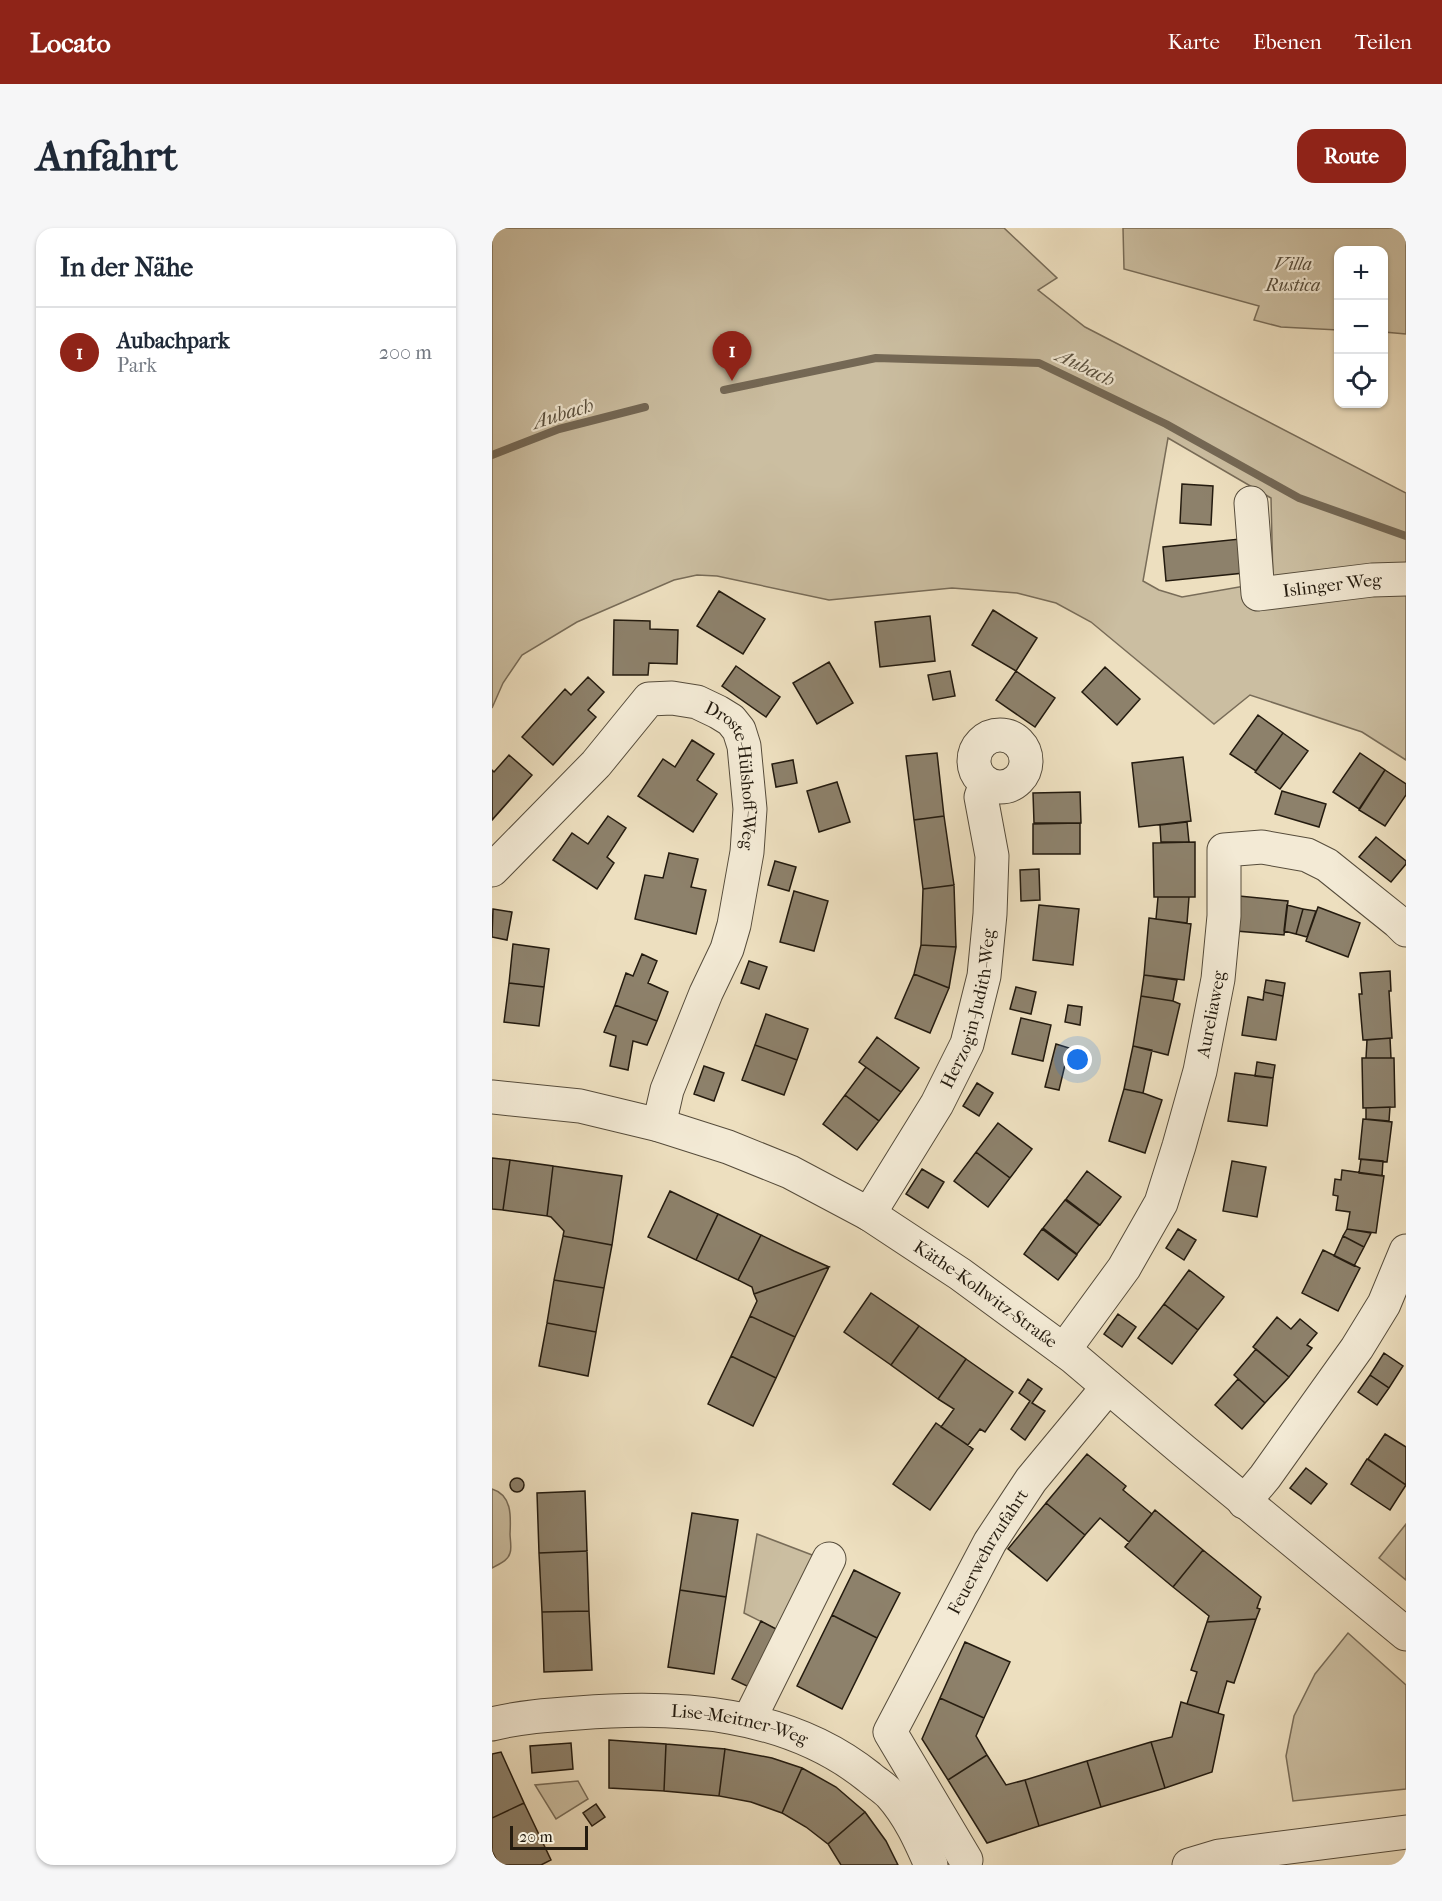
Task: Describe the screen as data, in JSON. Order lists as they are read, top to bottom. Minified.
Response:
{"streets":{"street":["Islinger Weg","Droste-Hülshoff-Weg","Herzogin-Judith-Weg","Aureliaweg","Käthe-Kollwitz-Straße","Feuerwehrzufahrt","Lise-Meitner-Weg"]},"crossings":[["Droste-Hülshoff-Weg","Käthe-Kollwitz-Straße"],["Herzogin-Judith-Weg","Käthe-Kollwitz-Straße"],["Aureliaweg","Käthe-Kollwitz-Straße"],["Käthe-Kollwitz-Straße","Feuerwehrzufahrt"]],"water":["Aubach"],"parks":["Villa Rustica"],"scale_bar":"20 m","page":{"header":"Locato","nav":["Karte","Ebenen","Teilen"],"buttons":"Route","title":"Anfahrt","heading":"In der Nähe","map_buttons":["+","−"],"list":[{"mark":"1","name":"Aubachpark","note":"Park","value":"200 m"}],"pins":"1","scale":"20 m"}}
